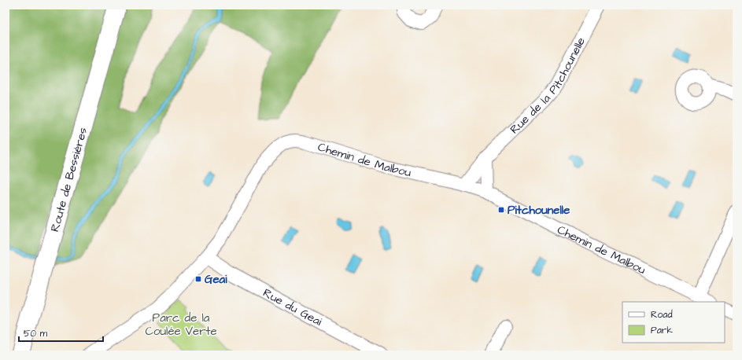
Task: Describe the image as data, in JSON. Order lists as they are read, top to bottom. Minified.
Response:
{"streets":{"main road":["Route de Bessières"],"street":["Rue de la Pitchounelle","Chemin de Malbou","Rue du Geai"]},"crossings":[["Rue de la Pitchounelle","Chemin de Malbou"],["Chemin de Malbou","Rue du Geai"]],"parks":["Parc de la Coulée Verte"],"places":{"transit":["Pitchounelle","Geai"]},"legend":["Road","Park"],"scale_bar":"50 m"}
